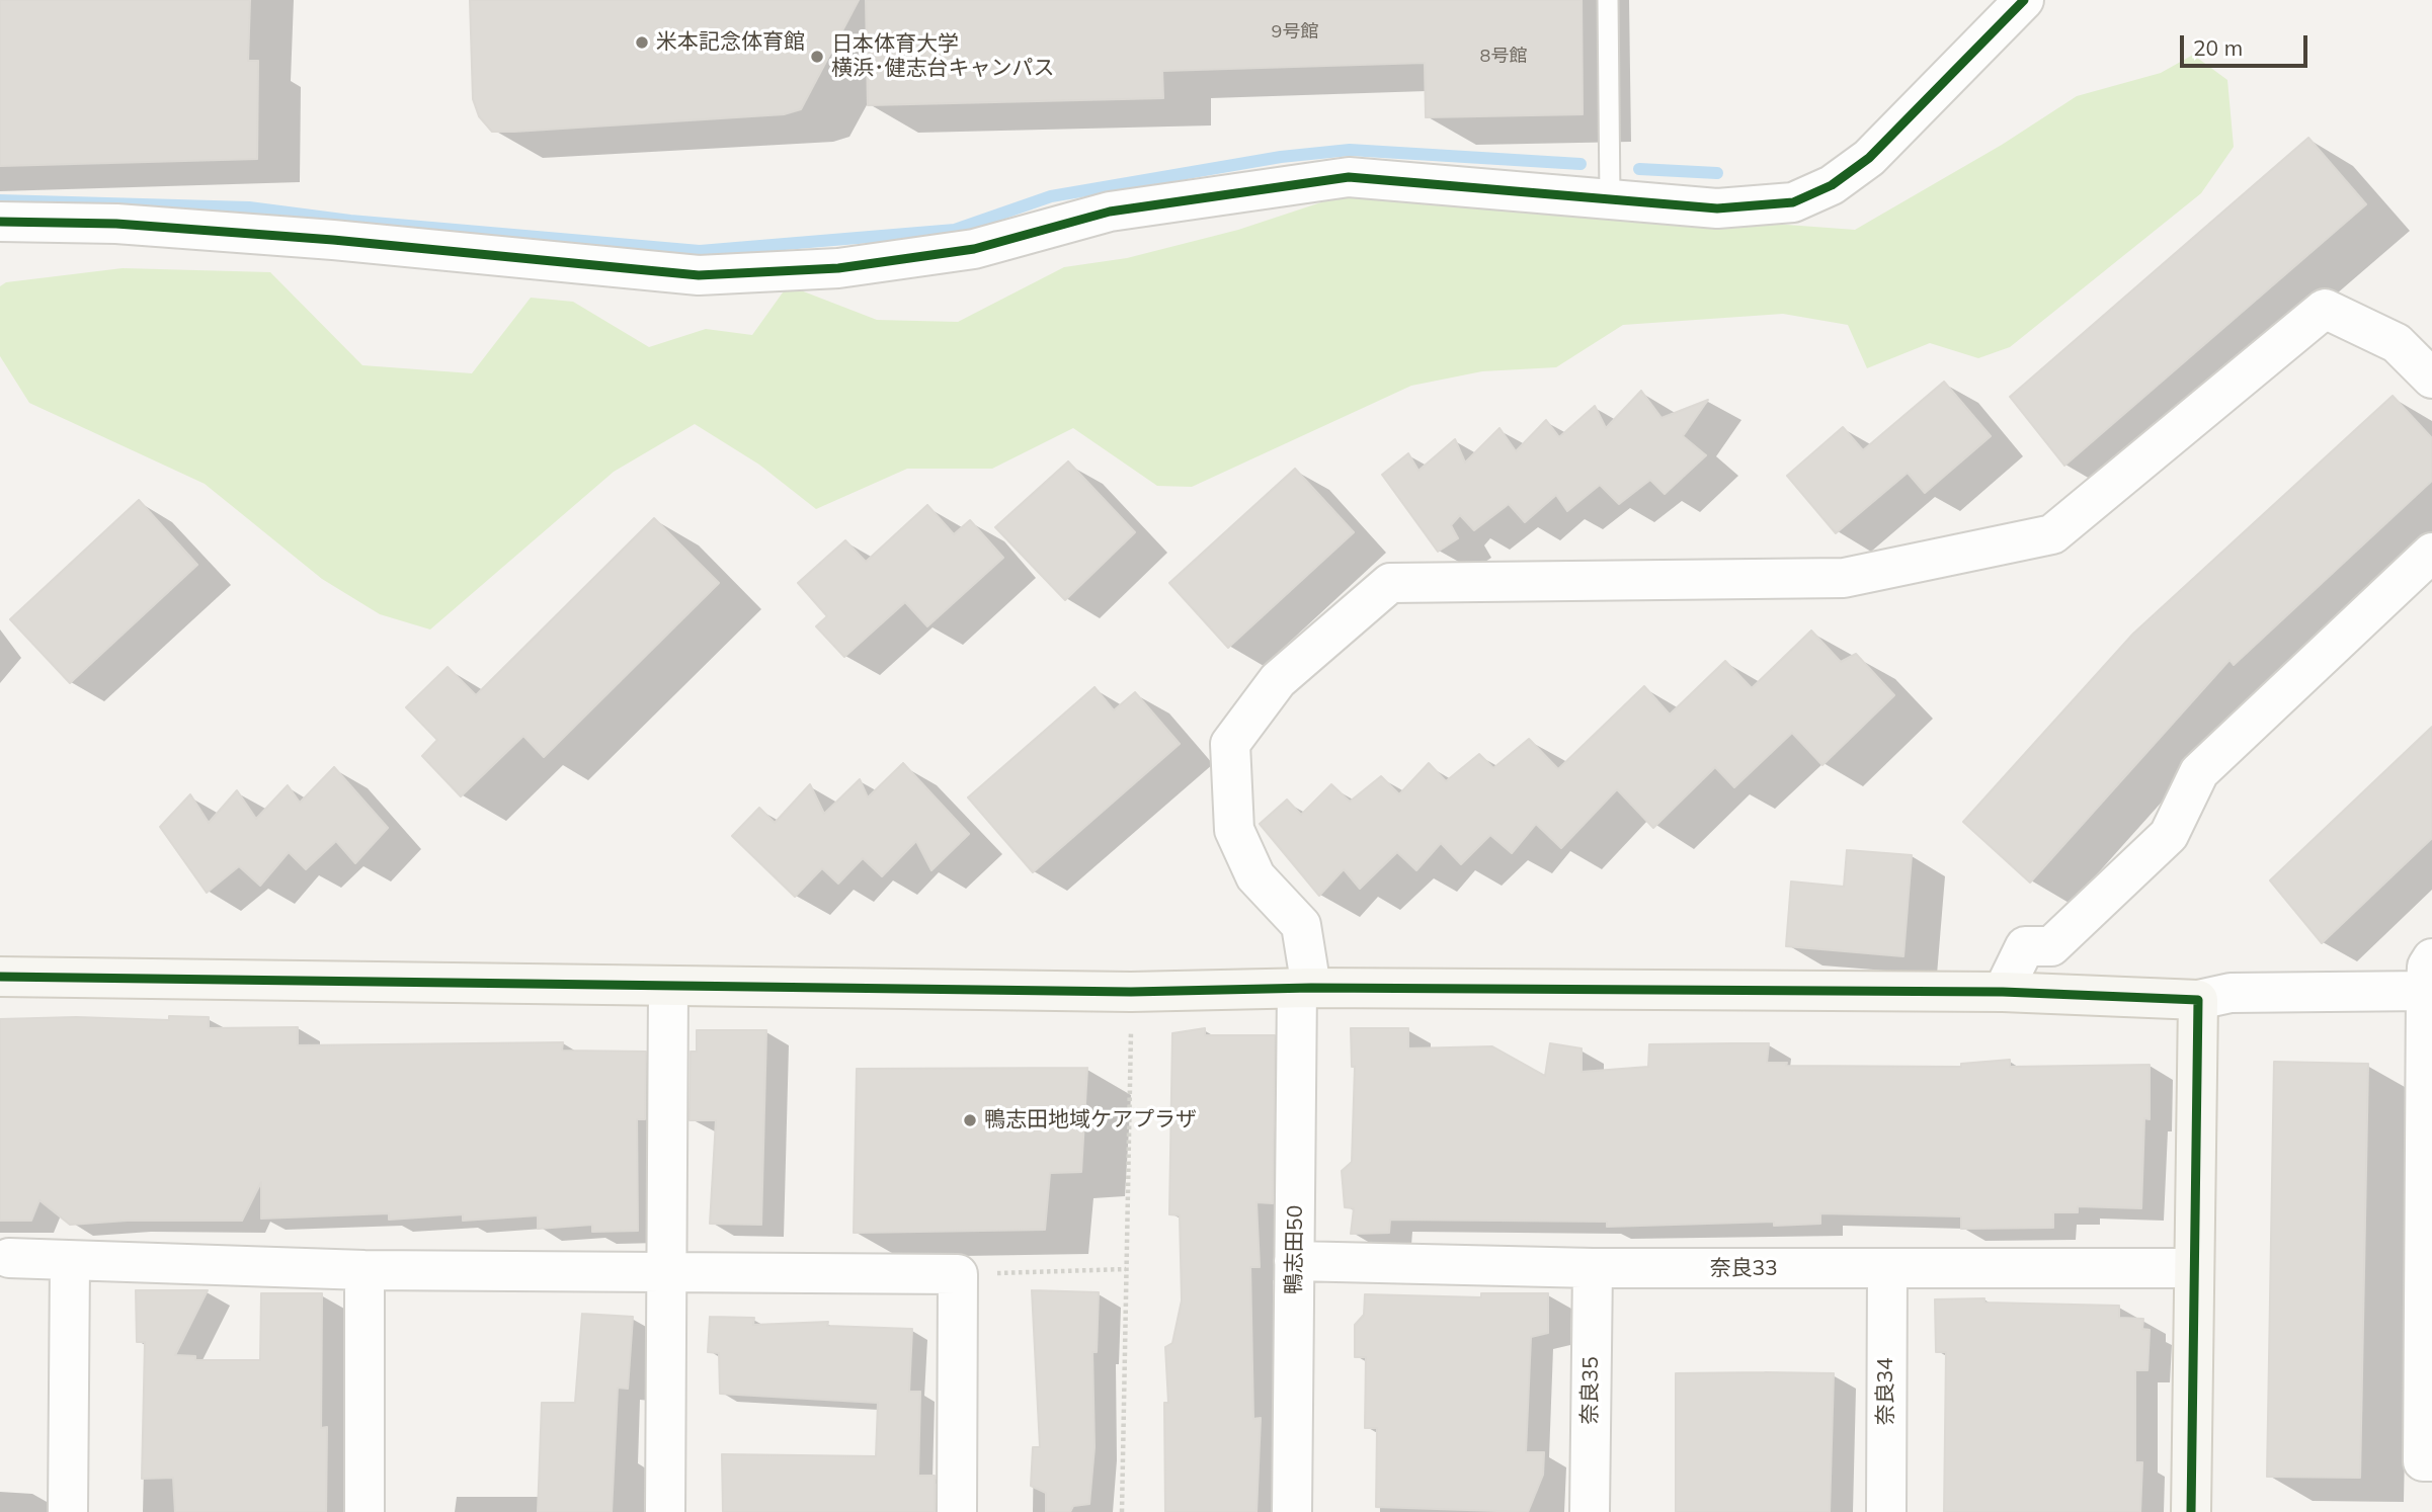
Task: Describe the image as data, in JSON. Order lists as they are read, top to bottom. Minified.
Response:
{"streets":{"street":["鴨志田50","奈良33","奈良35","奈良34"]},"crossings":[["鴨志田50","奈良33"],["奈良33","奈良35"],["奈良33","奈良34"]],"places":["米本記念体育館","日本体育大学 横浜･健志台キャンパス","鴨志田地域ケアプラザ"],"house_numbers":["9号館","8号館"],"scale_bar":"20 m"}
